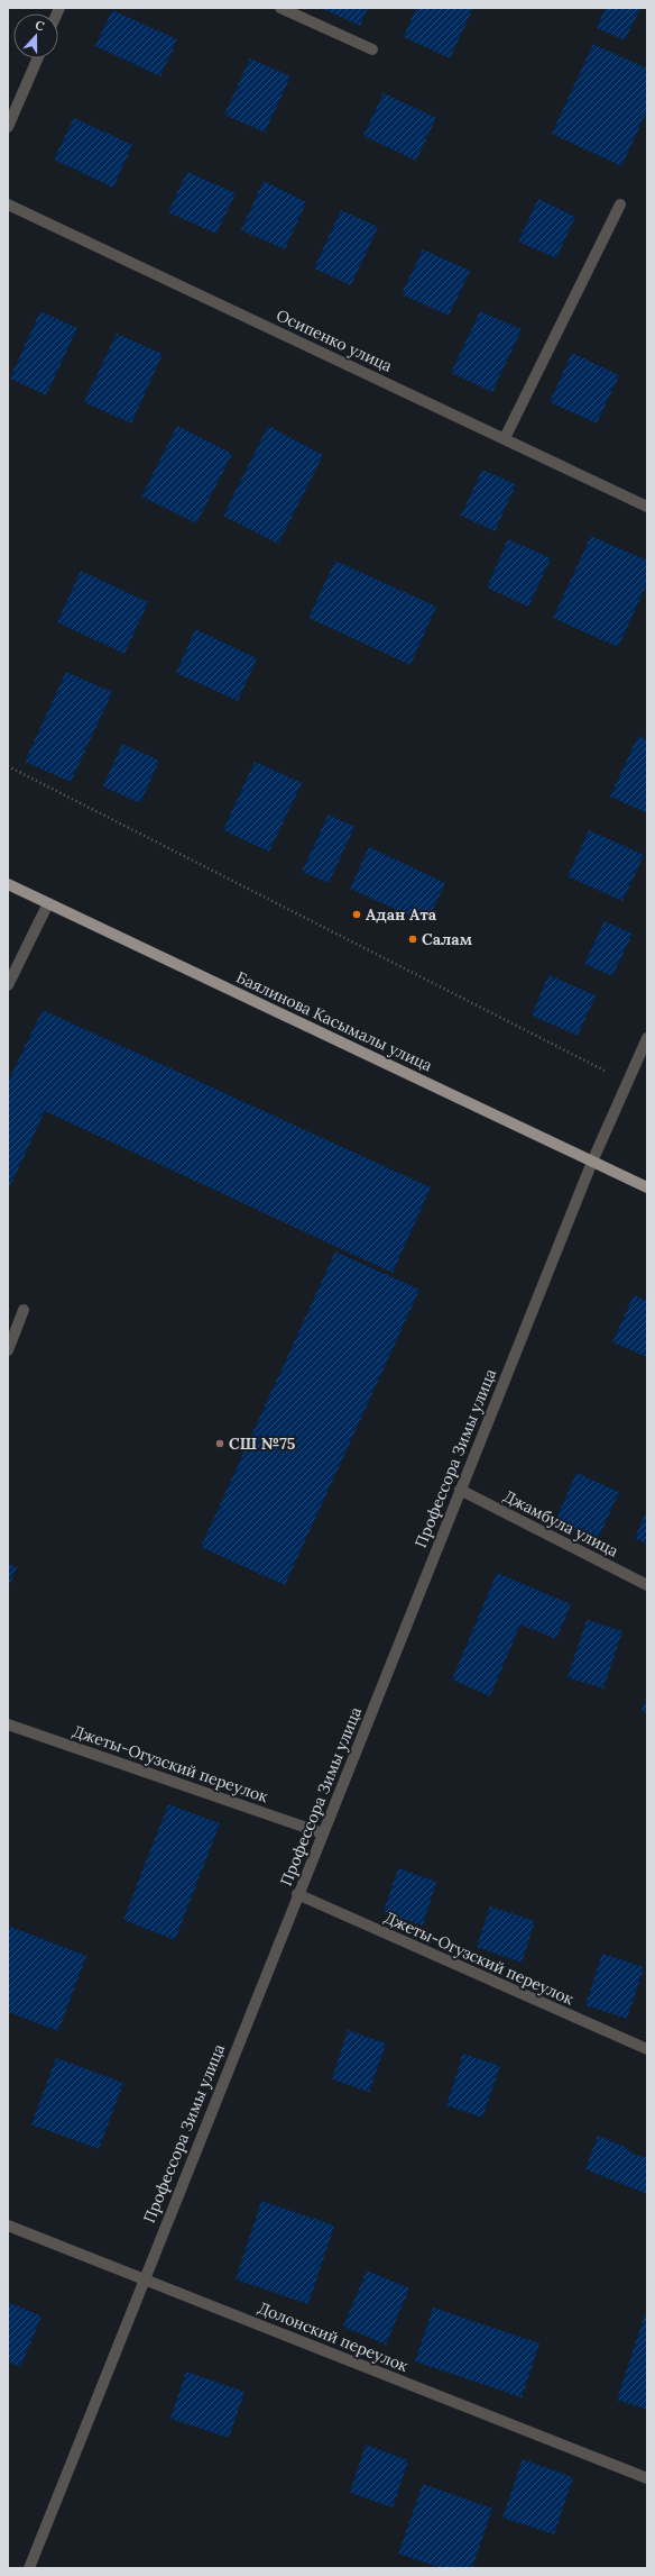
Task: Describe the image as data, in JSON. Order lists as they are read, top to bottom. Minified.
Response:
{"streets":{"main road":["Баялинова Касымалы улица"],"street":["Осипенко улица","Профессора Зимы улица","Джамбула улица","Джеты-Огузский переулок","Долонский переулок"]},"crossings":[["Баялинова Касымалы улица","Профессора Зимы улица"],["Профессора Зимы улица","Джамбула улица"],["Профессора Зимы улица","Джеты-Огузский переулок"],["Профессора Зимы улица","Долонский переулок"]],"places":["Адан Ата","Салам","СШ №75"],"north":"top"}
